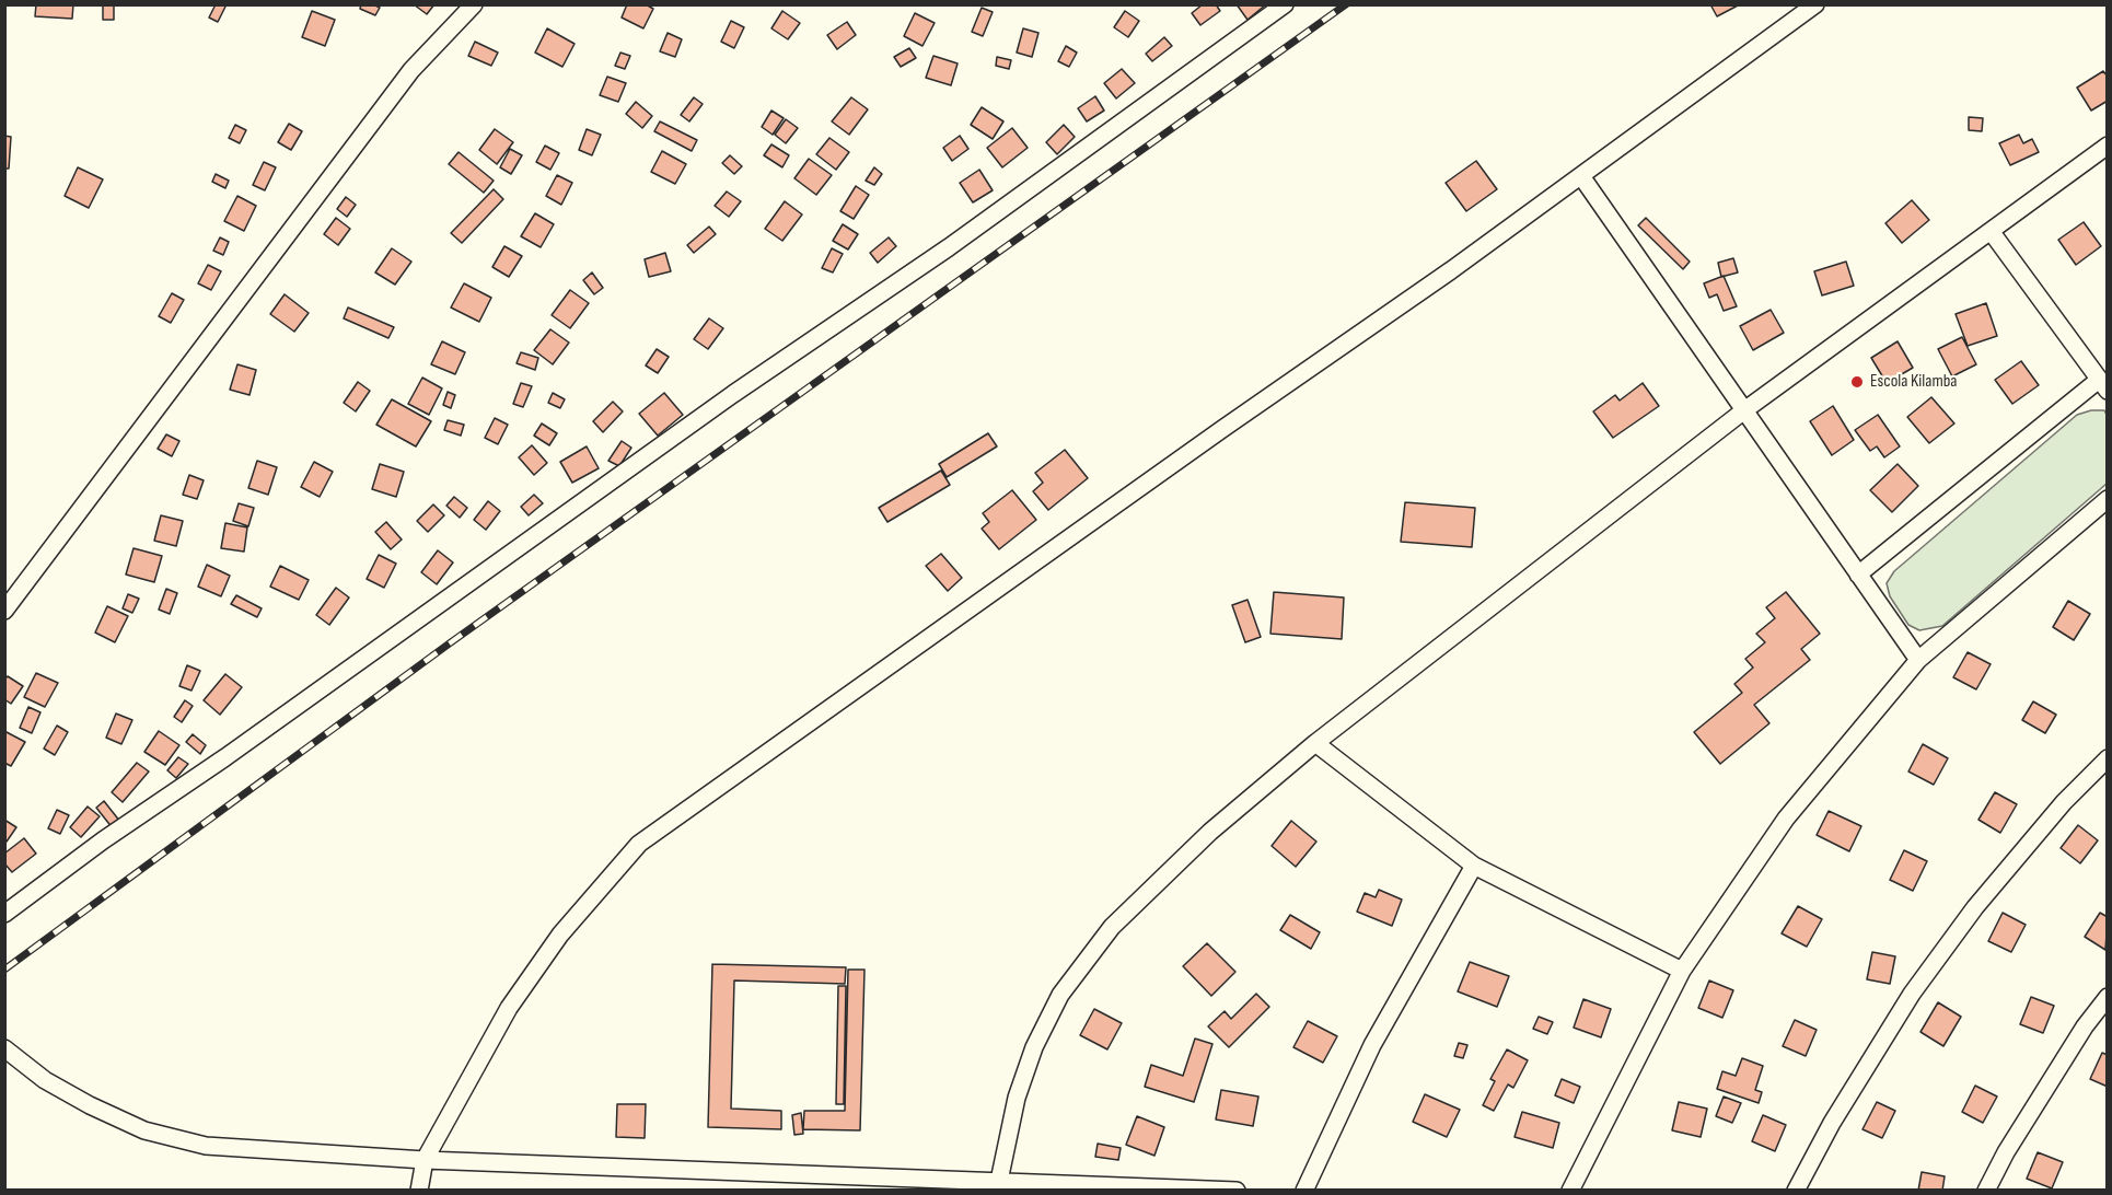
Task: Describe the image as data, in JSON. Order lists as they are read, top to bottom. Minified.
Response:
{"places":["Escola Kilamba"]}
